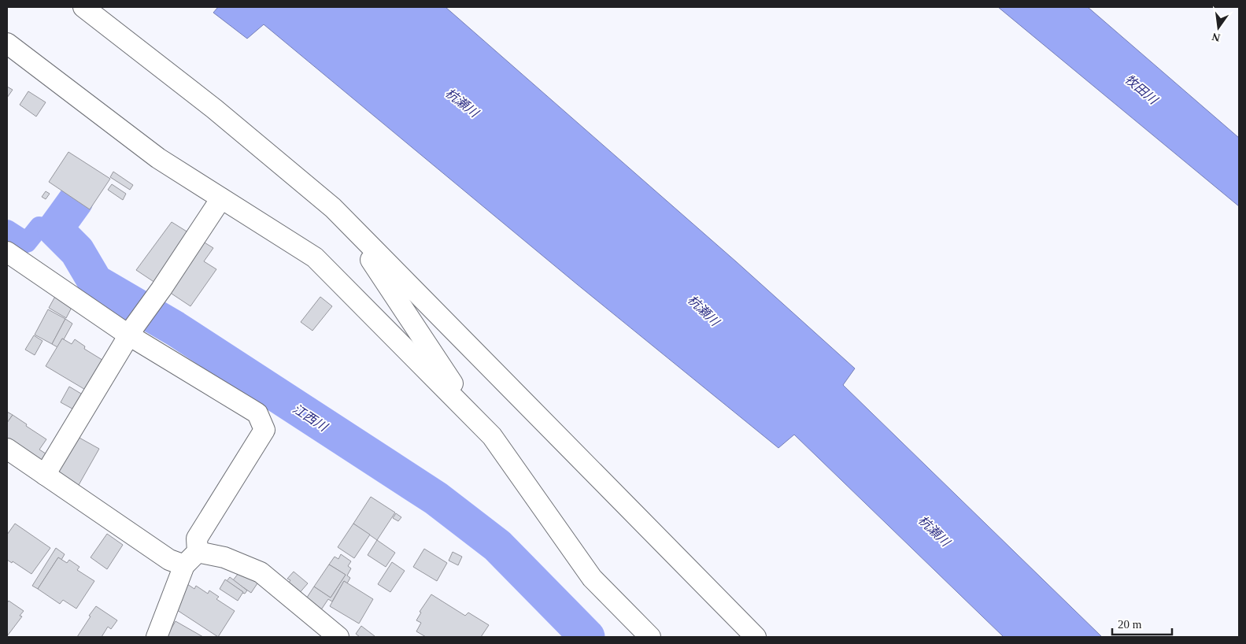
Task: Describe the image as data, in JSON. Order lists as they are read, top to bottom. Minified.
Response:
{"water":["牧田川","杭瀬川","江西川"],"scale_bar":"20 m","north":"bottom"}
